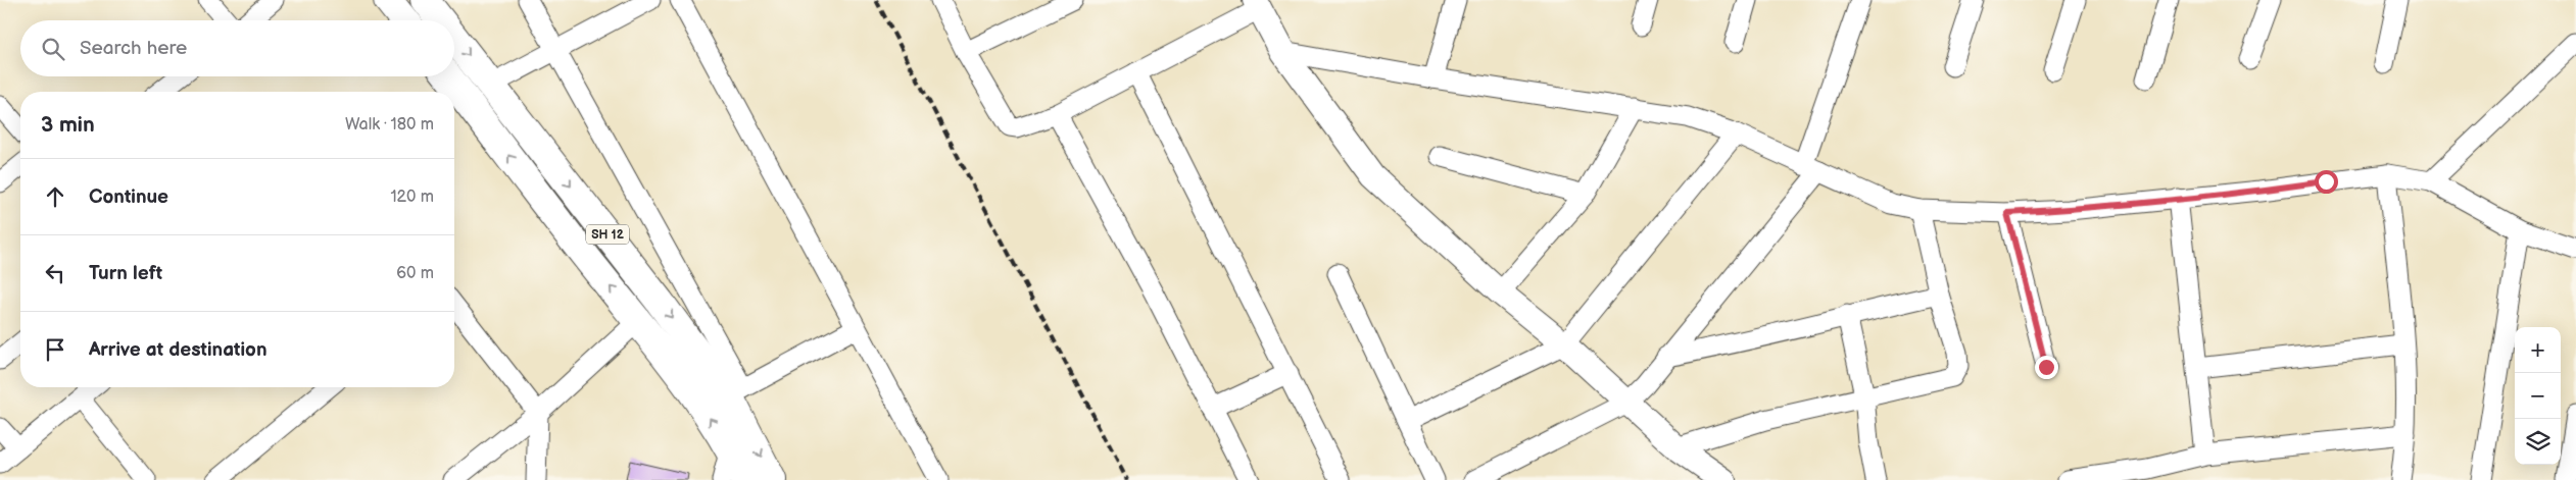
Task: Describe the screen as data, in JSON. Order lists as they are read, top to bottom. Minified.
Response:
{"streets":{"main road":["SH 12"]},"page":{"search":"Search here","heading":["3 min","Walk · 180 m"],"list":[["Continue","120 m"],["Turn left","60 m"],"Arrive at destination"],"map_buttons":["+","−"]}}
